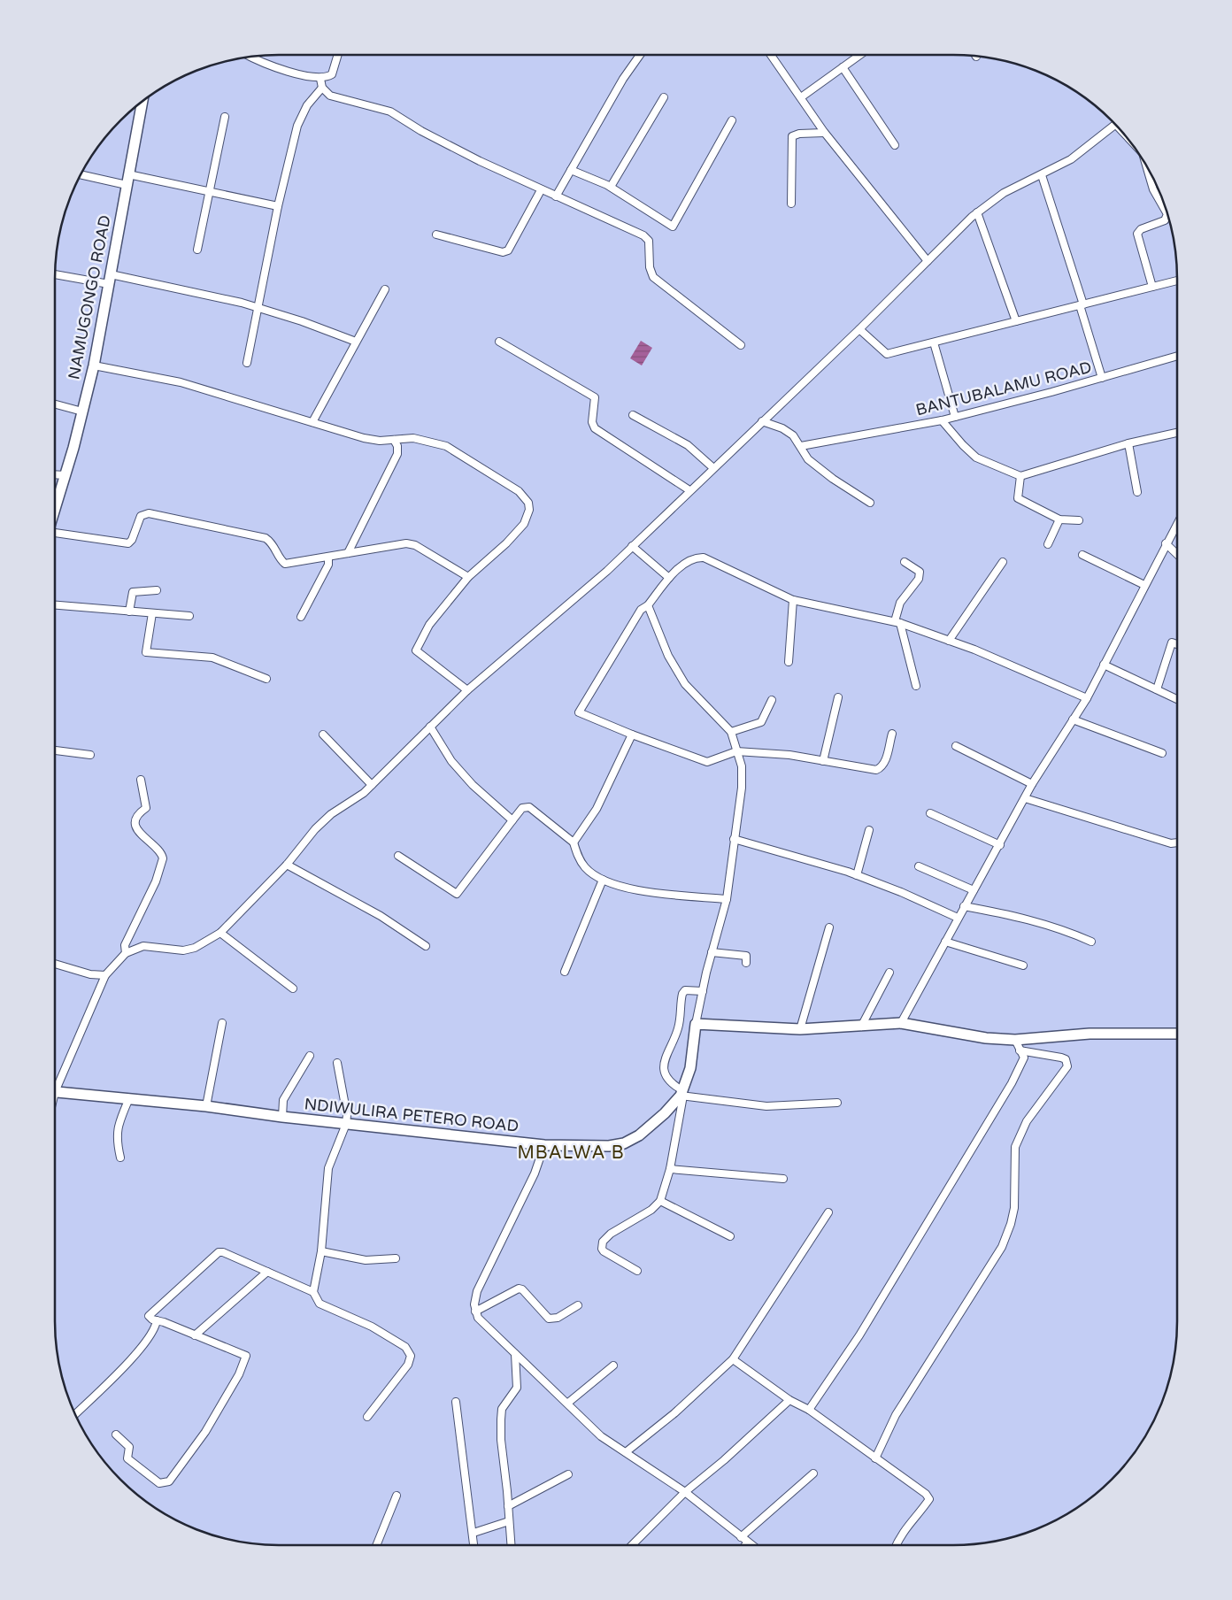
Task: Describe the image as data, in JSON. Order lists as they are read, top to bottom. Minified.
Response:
{"streets":{"street":["NAMUGONGO ROAD","BANTUBALAMU ROAD","NDIWULIRA PETERO ROAD"]},"districts":["MBALWA B"]}
